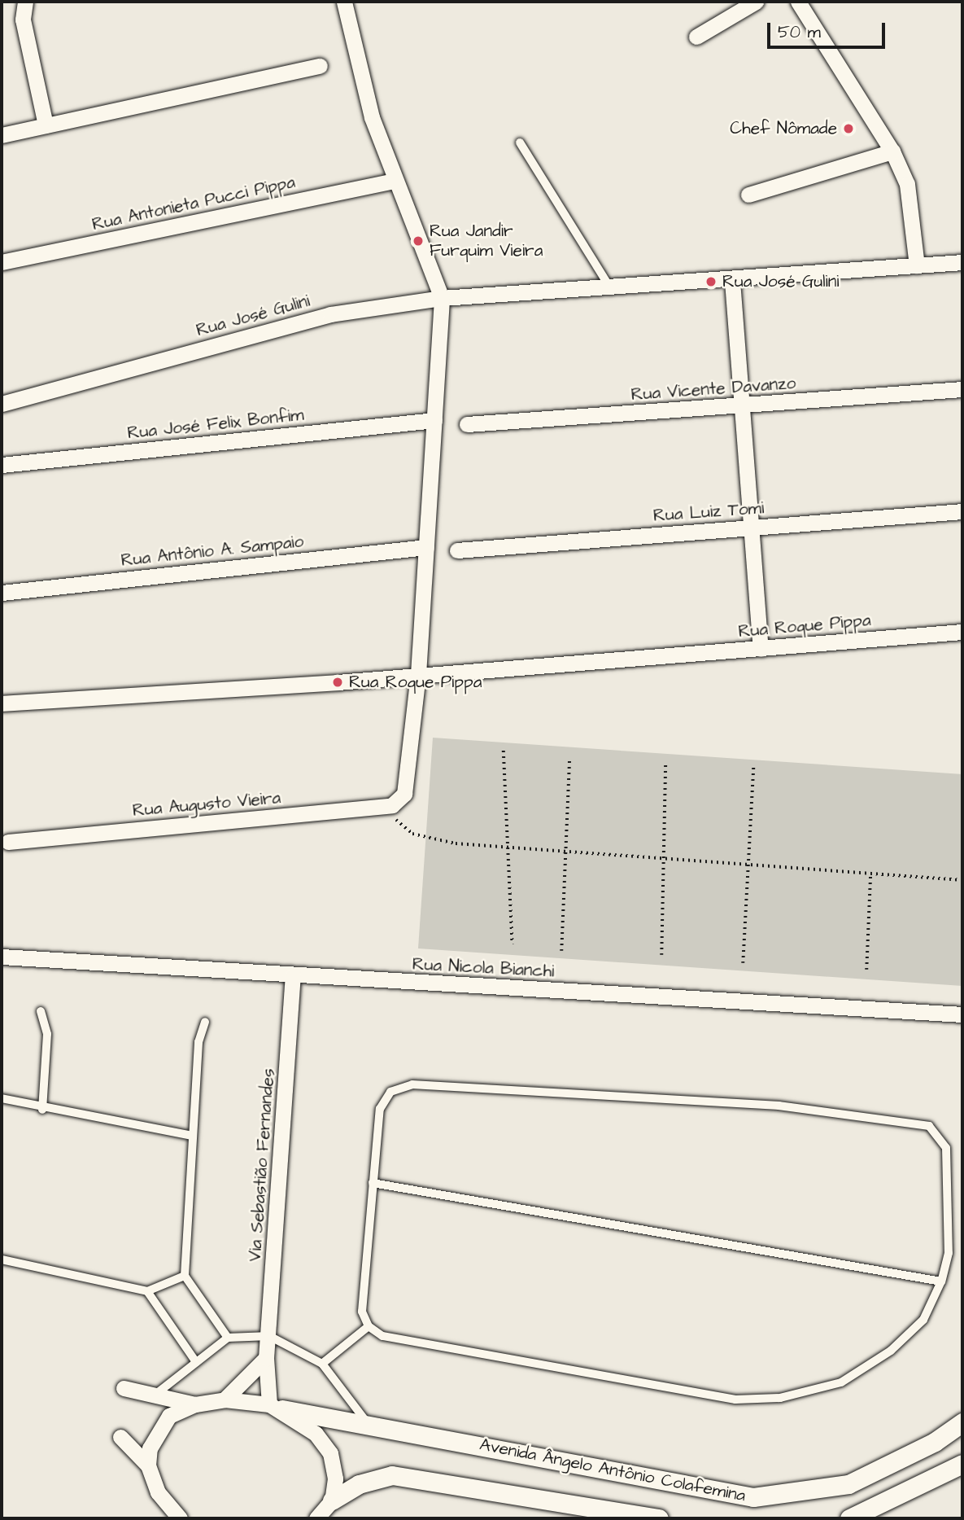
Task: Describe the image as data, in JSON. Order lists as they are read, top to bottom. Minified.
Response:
{"streets":{"street":["Rua Antonieta Pucci Pippa","Rua José Gulini","Rua Vicente Davanzo","Rua José Felix Bonfim","Rua Luiz Tomi","Rua Antônio A. Sampaio","Rua Roque Pippa","Rua Augusto Vieira","Rua Nicola Bianchi","Via Sebastião Fernandes","Avenida Ângelo Antônio Colafemina"]},"crossings":[["Rua Roque Pippa","Rua Augusto Vieira"],["Rua Nicola Bianchi","Via Sebastião Fernandes"],["Via Sebastião Fernandes","Avenida Ângelo Antônio Colafemina"]],"places":["Chef Nômade","Rua Jandir Furquim Vieira","Rua José Gulini","Rua Roque Pippa"],"scale_bar":"50 m"}
